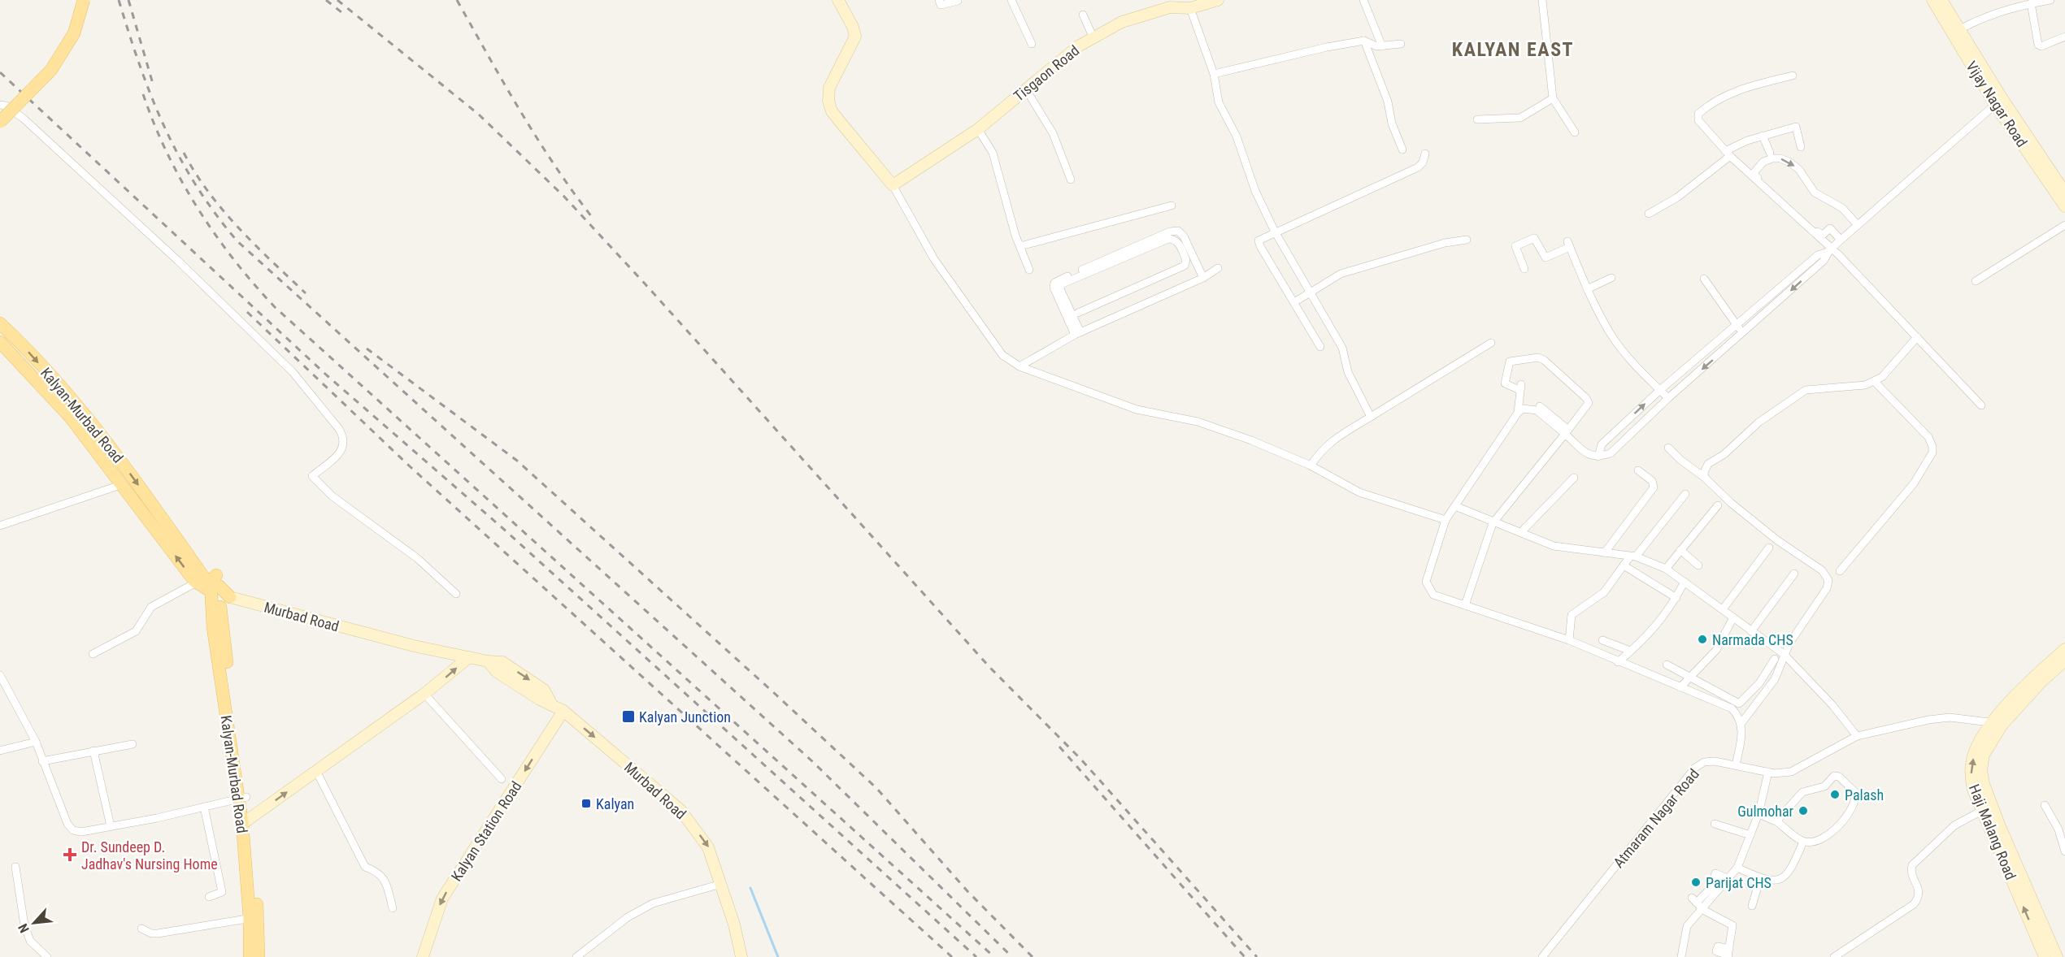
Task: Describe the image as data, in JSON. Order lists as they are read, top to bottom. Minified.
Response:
{"streets":{"main road":["Kalyan-Murbad Road"],"street":["Tisgaon Road","Vijay Nagar Road","Murbad Road","Atmaram Nagar Road","Kalyan Station Road","Haji Malang Road"]},"crossings":[["Kalyan-Murbad Road","Murbad Road"],["Murbad Road","Kalyan Station Road"],["Atmaram Nagar Road","Haji Malang Road"]],"one_way":["Murbad Road","Kalyan Station Road"],"districts":["KALYAN EAST"],"places":{"other":["Narmada CHS","Palash","Gulmohar","Parijat CHS"],"transit":["Kalyan Junction","Kalyan"],"health":["Dr. Sundeep D. Jadhav's Nursing Home"]},"north":"bottom left"}
